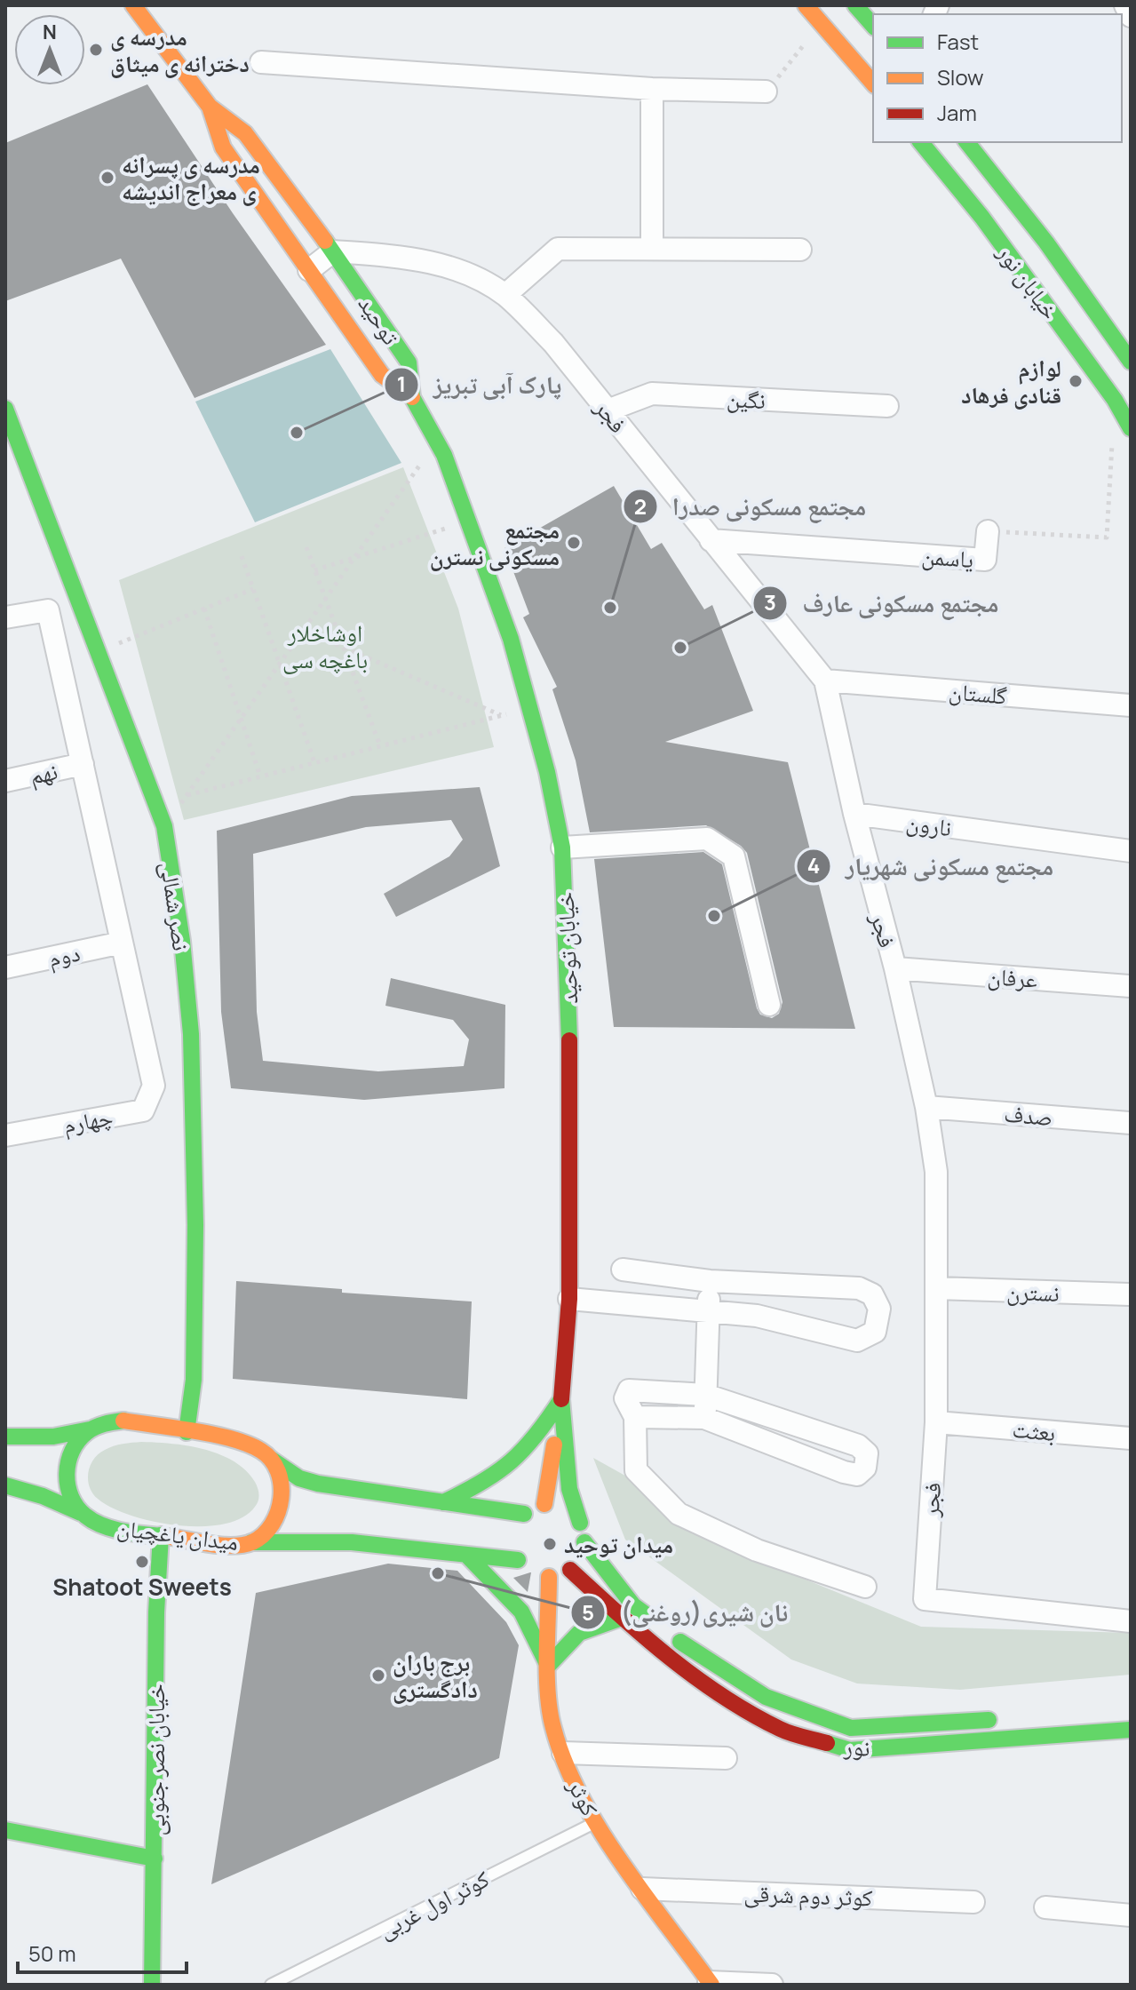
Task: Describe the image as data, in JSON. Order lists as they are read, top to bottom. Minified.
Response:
{"streets":{"main road":["خیابان نور","توحید","نصر شمالی","خیابان توحید","میدان یاغچیان","نور","خیابان نصر جنوبی","کوثر"],"street":["نگین","فجر","یاسمن","گلستان","نهم","نارون","دوم","عرفان","صدف","چهارم","نسترن","بعثت","کوثر دوم شرقی"],"lane":["کوثر اول غربی"]},"crossings":[["توحید","فجر"],["توحید","خیابان توحید"],["نگین","فجر"],["فجر","یاسمن"],["فجر","گلستان"],["فجر","نارون"],["فجر","عرفان"],["فجر","صدف"],["فجر","نسترن"],["فجر","بعثت"],["خیابان توحید","نور"],["خیابان توحید","کوثر"],["دوم","چهارم"],["میدان یاغچیان","خیابان نصر جنوبی"],["نور","کوثر"],["کوثر","کوثر دوم شرقی"],["کوثر","کوثر اول غربی"]],"parks":["اوشاخلار باغچه سی"],"places":["مدرسه ی دخترانه ی میثاق","مدرسه ی پسرانه ی معراج اندیشه","لوازم قنادی فرهاد","پارک آبی تبریز","مجتمع مسکونی نسترن","مجتمع مسکونی صدرا","مجتمع مسکونی عارف","مجتمع مسکونی شهریار","میدان توحید","Shatoot Sweets","نان شیری(روغنی)","برج باران دادگستری"],"legend":["Fast","Slow","Jam"],"scale_bar":"50 m","north":"top"}
